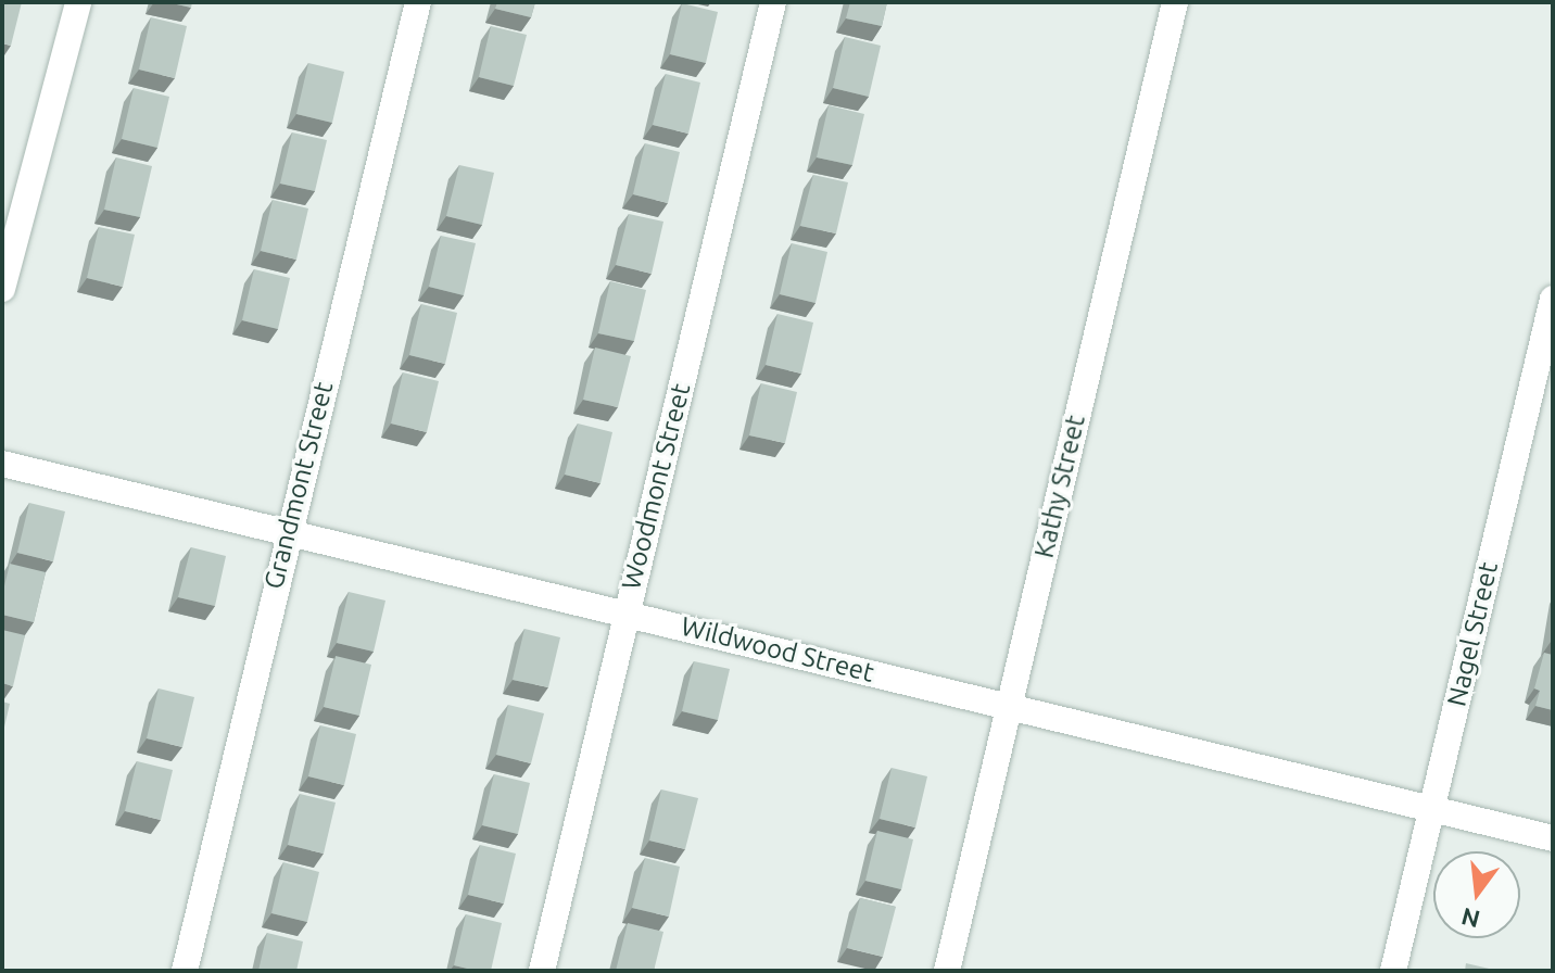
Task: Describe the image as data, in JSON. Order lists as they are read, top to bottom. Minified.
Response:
{"streets":{"street":["Grandmont Street","Woodmont Street","Kathy Street","Nagel Street","Wildwood Street"]},"crossings":[["Grandmont Street","Wildwood Street"],["Woodmont Street","Wildwood Street"],["Kathy Street","Wildwood Street"],["Nagel Street","Wildwood Street"]],"north":"bottom"}
